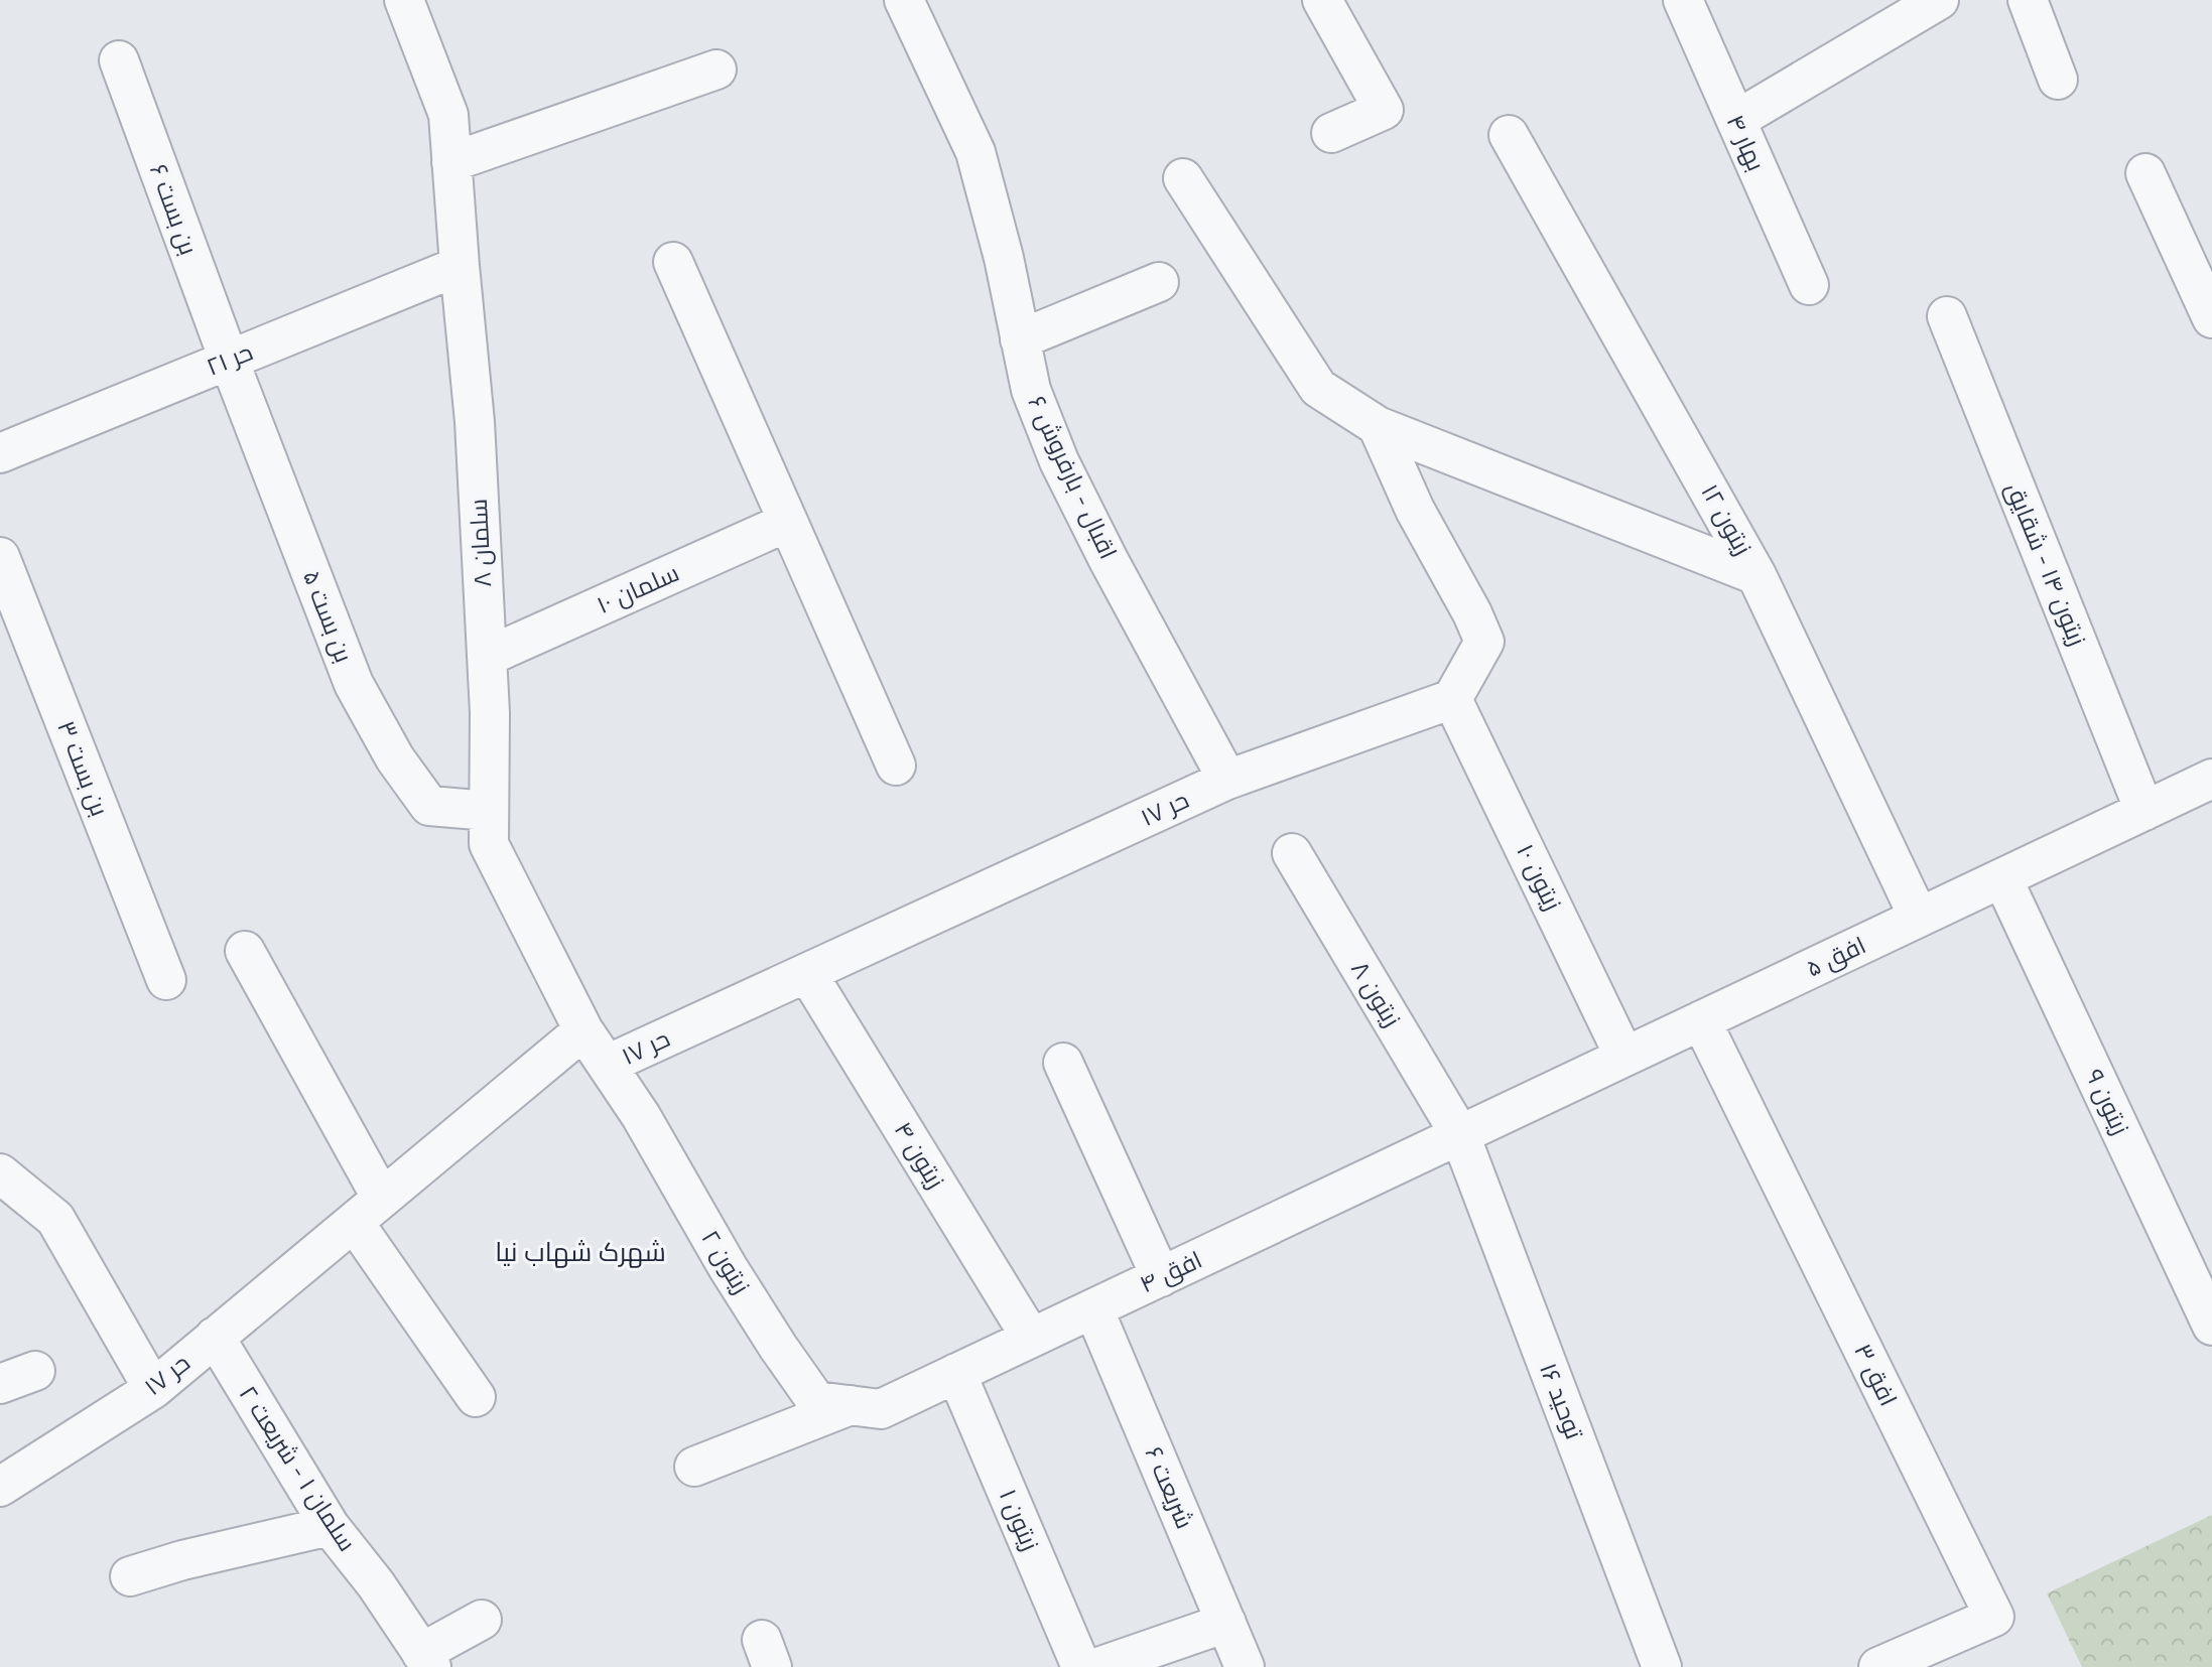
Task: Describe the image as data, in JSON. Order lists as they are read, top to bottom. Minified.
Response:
{"streets":{"street":["بهار ۴","بن بست ۶","حر ۲۱","اقبال - بارفروش ۶","زیتون ۱۲","سلمان ۸","زیتون ۱۴ - شقایق","سلمان ۱۰","بن بست ۵","بن بست ۳","حر ۱۷","زیتون ۱۰","افق ۵","زیتون ۸","زیتون ۹","زیتون ۴","زیتون ۲","افق ۴","افق ۳","توحید ۱۶","سلمان ۱ - شریعت ۲","شریعت ۶","زیتون ۱"]},"crossings":[["بن بست ۶","حر ۲۱"],["بن بست ۶","بن بست ۵"],["حر ۲۱","سلمان ۸"],["حر ۲۱","بن بست ۵"],["اقبال - بارفروش ۶","حر ۱۷"],["زیتون ۱۲","افق ۵"],["سلمان ۸","سلمان ۱۰"],["سلمان ۸","بن بست ۵"],["سلمان ۸","حر ۱۷"],["سلمان ۸","زیتون ۲"],["زیتون ۱۴ - شقایق","افق ۵"],["حر ۱۷","زیتون ۱۰"],["حر ۱۷","زیتون ۴"],["حر ۱۷","زیتون ۲"],["حر ۱۷","سلمان ۱ - شریعت ۲"],["زیتون ۱۰","افق ۵"],["افق ۵","زیتون ۸"],["افق ۵","زیتون ۹"],["افق ۵","افق ۴"],["افق ۵","افق ۳"],["افق ۵","توحید ۱۶"],["زیتون ۸","افق ۴"],["زیتون ۸","توحید ۱۶"],["زیتون ۴","افق ۴"],["زیتون ۲","افق ۴"],["افق ۴","توحید ۱۶"],["افق ۴","شریعت ۶"],["افق ۴","زیتون ۱"]],"districts":["شهرک شهاب نیا"]}
